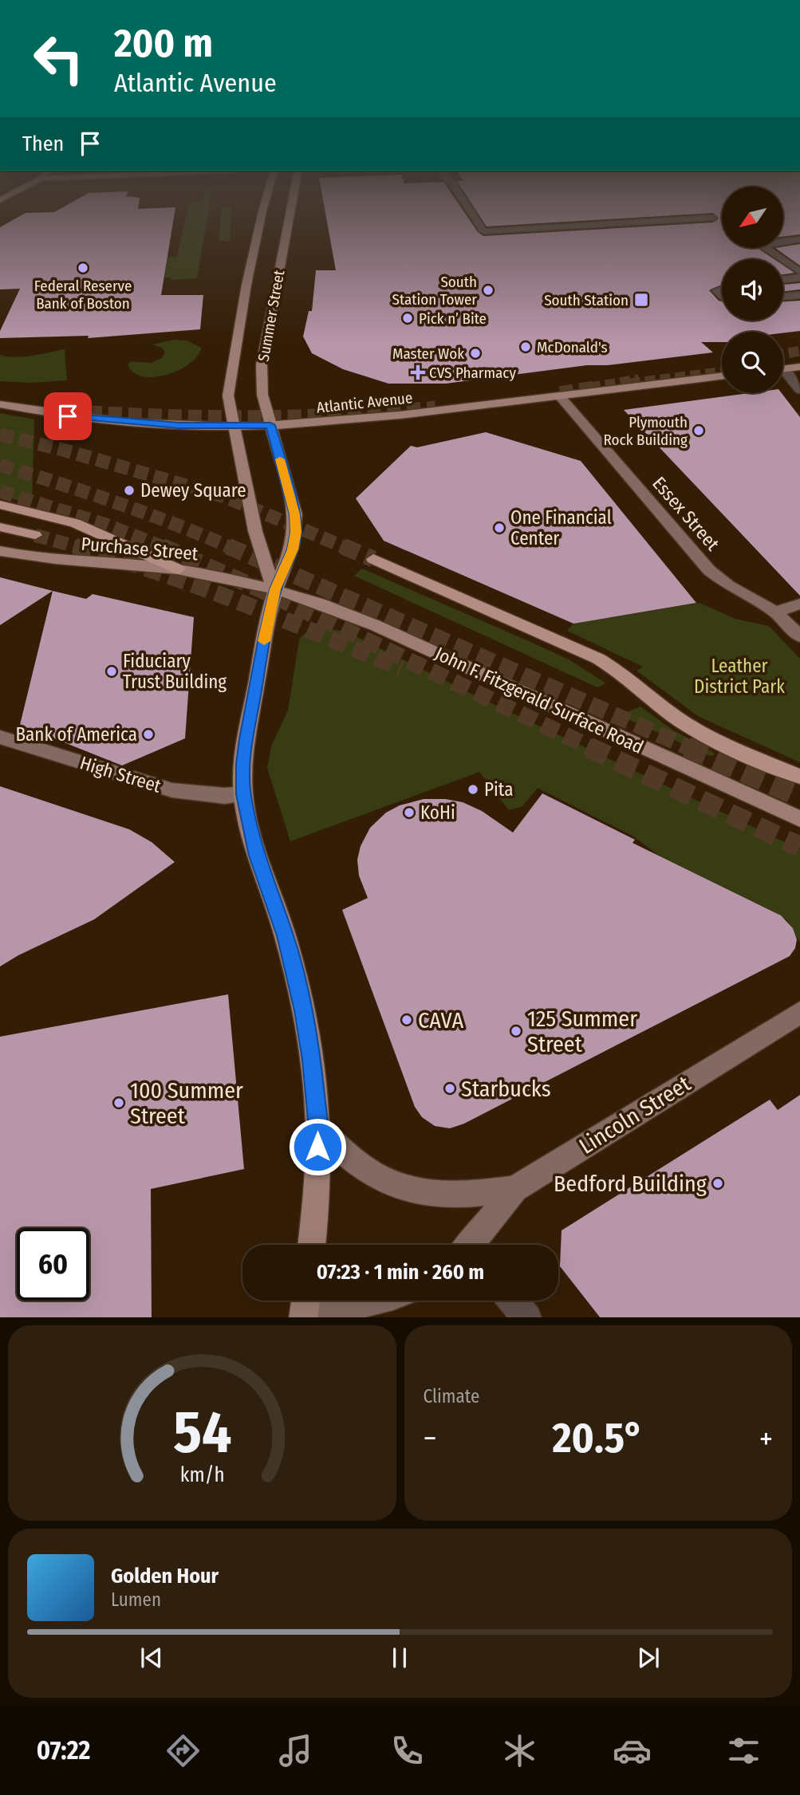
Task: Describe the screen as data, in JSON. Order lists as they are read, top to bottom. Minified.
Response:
{"streets":{"main road":["Summer Street","Atlantic Avenue","Essex Street","Purchase Street","John F. Fitzgerald Surface Road","High Street","Lincoln Street"]},"crossings":[["Summer Street","Atlantic Avenue"],["Summer Street","Purchase Street"],["Summer Street","John F. Fitzgerald Surface Road"],["Summer Street","High Street"],["Atlantic Avenue","Essex Street"],["Purchase Street","John F. Fitzgerald Surface Road"]],"parks":["Leather District Park"],"places":{"other":["Federal Reserve Bank of Boston","South Station Tower","Pick n’ Bite","McDonald's","Master Wok","Plymouth Rock Building","Dewey Square","One Financial Center","Fiduciary Trust Building","Bank of America","Pita","KoHi","CAVA","125 Summer Street","Starbucks","100 Summer Street","Bedford Building"],"transit":["South Station"],"health":["CVS Pharmacy"]},"north":"bottom left","page":{"turn":["200 m","Atlantic Avenue"],"then":"Then","limit":"60","trip":"07:23 · 1 min · 260 m","tile":"Climate","heat":["−","20.5°","+"],"song":["Golden Hour","Lumen"],"tabs":"07:22","gauge":["54","km/h"]}}
